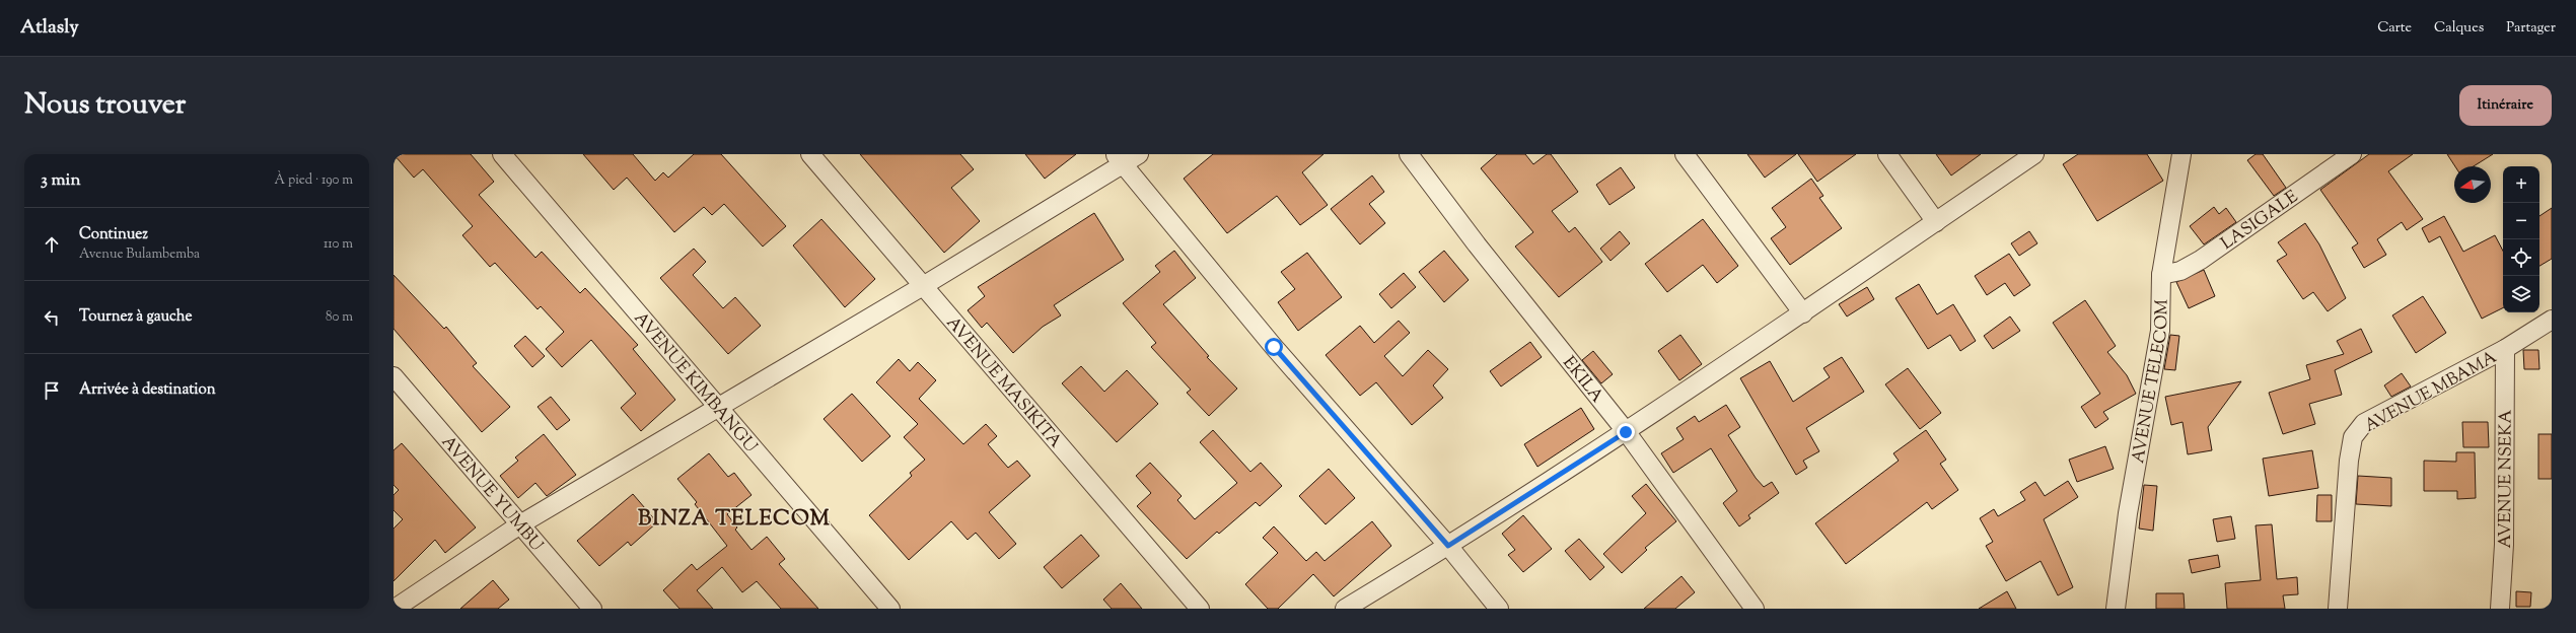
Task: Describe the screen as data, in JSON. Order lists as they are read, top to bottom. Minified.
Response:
{"streets":{"street":["LASIGALE","EKILA","AVENUE KIMBANGU","AVENUE MASIKITA","AVENUE TELECOM","AVENUE MBAMA","AVENUE NSEKA","AVENUE YUMBU"]},"crossings":[["LASIGALE","AVENUE TELECOM"],["AVENUE MBAMA","AVENUE NSEKA"]],"districts":["BINZA TELECOM"],"north":"left","page":{"header":"Atlasly","nav":["Carte","Calques","Partager"],"title":"Nous trouver","buttons":"Itinéraire","heading":["3 min","À pied · 190 m"],"map_buttons":["+","−"],"list":[["Continuez","Avenue Bulambemba","110 m"],["Tournez à gauche","80 m"],"Arrivée à destination"]}}
